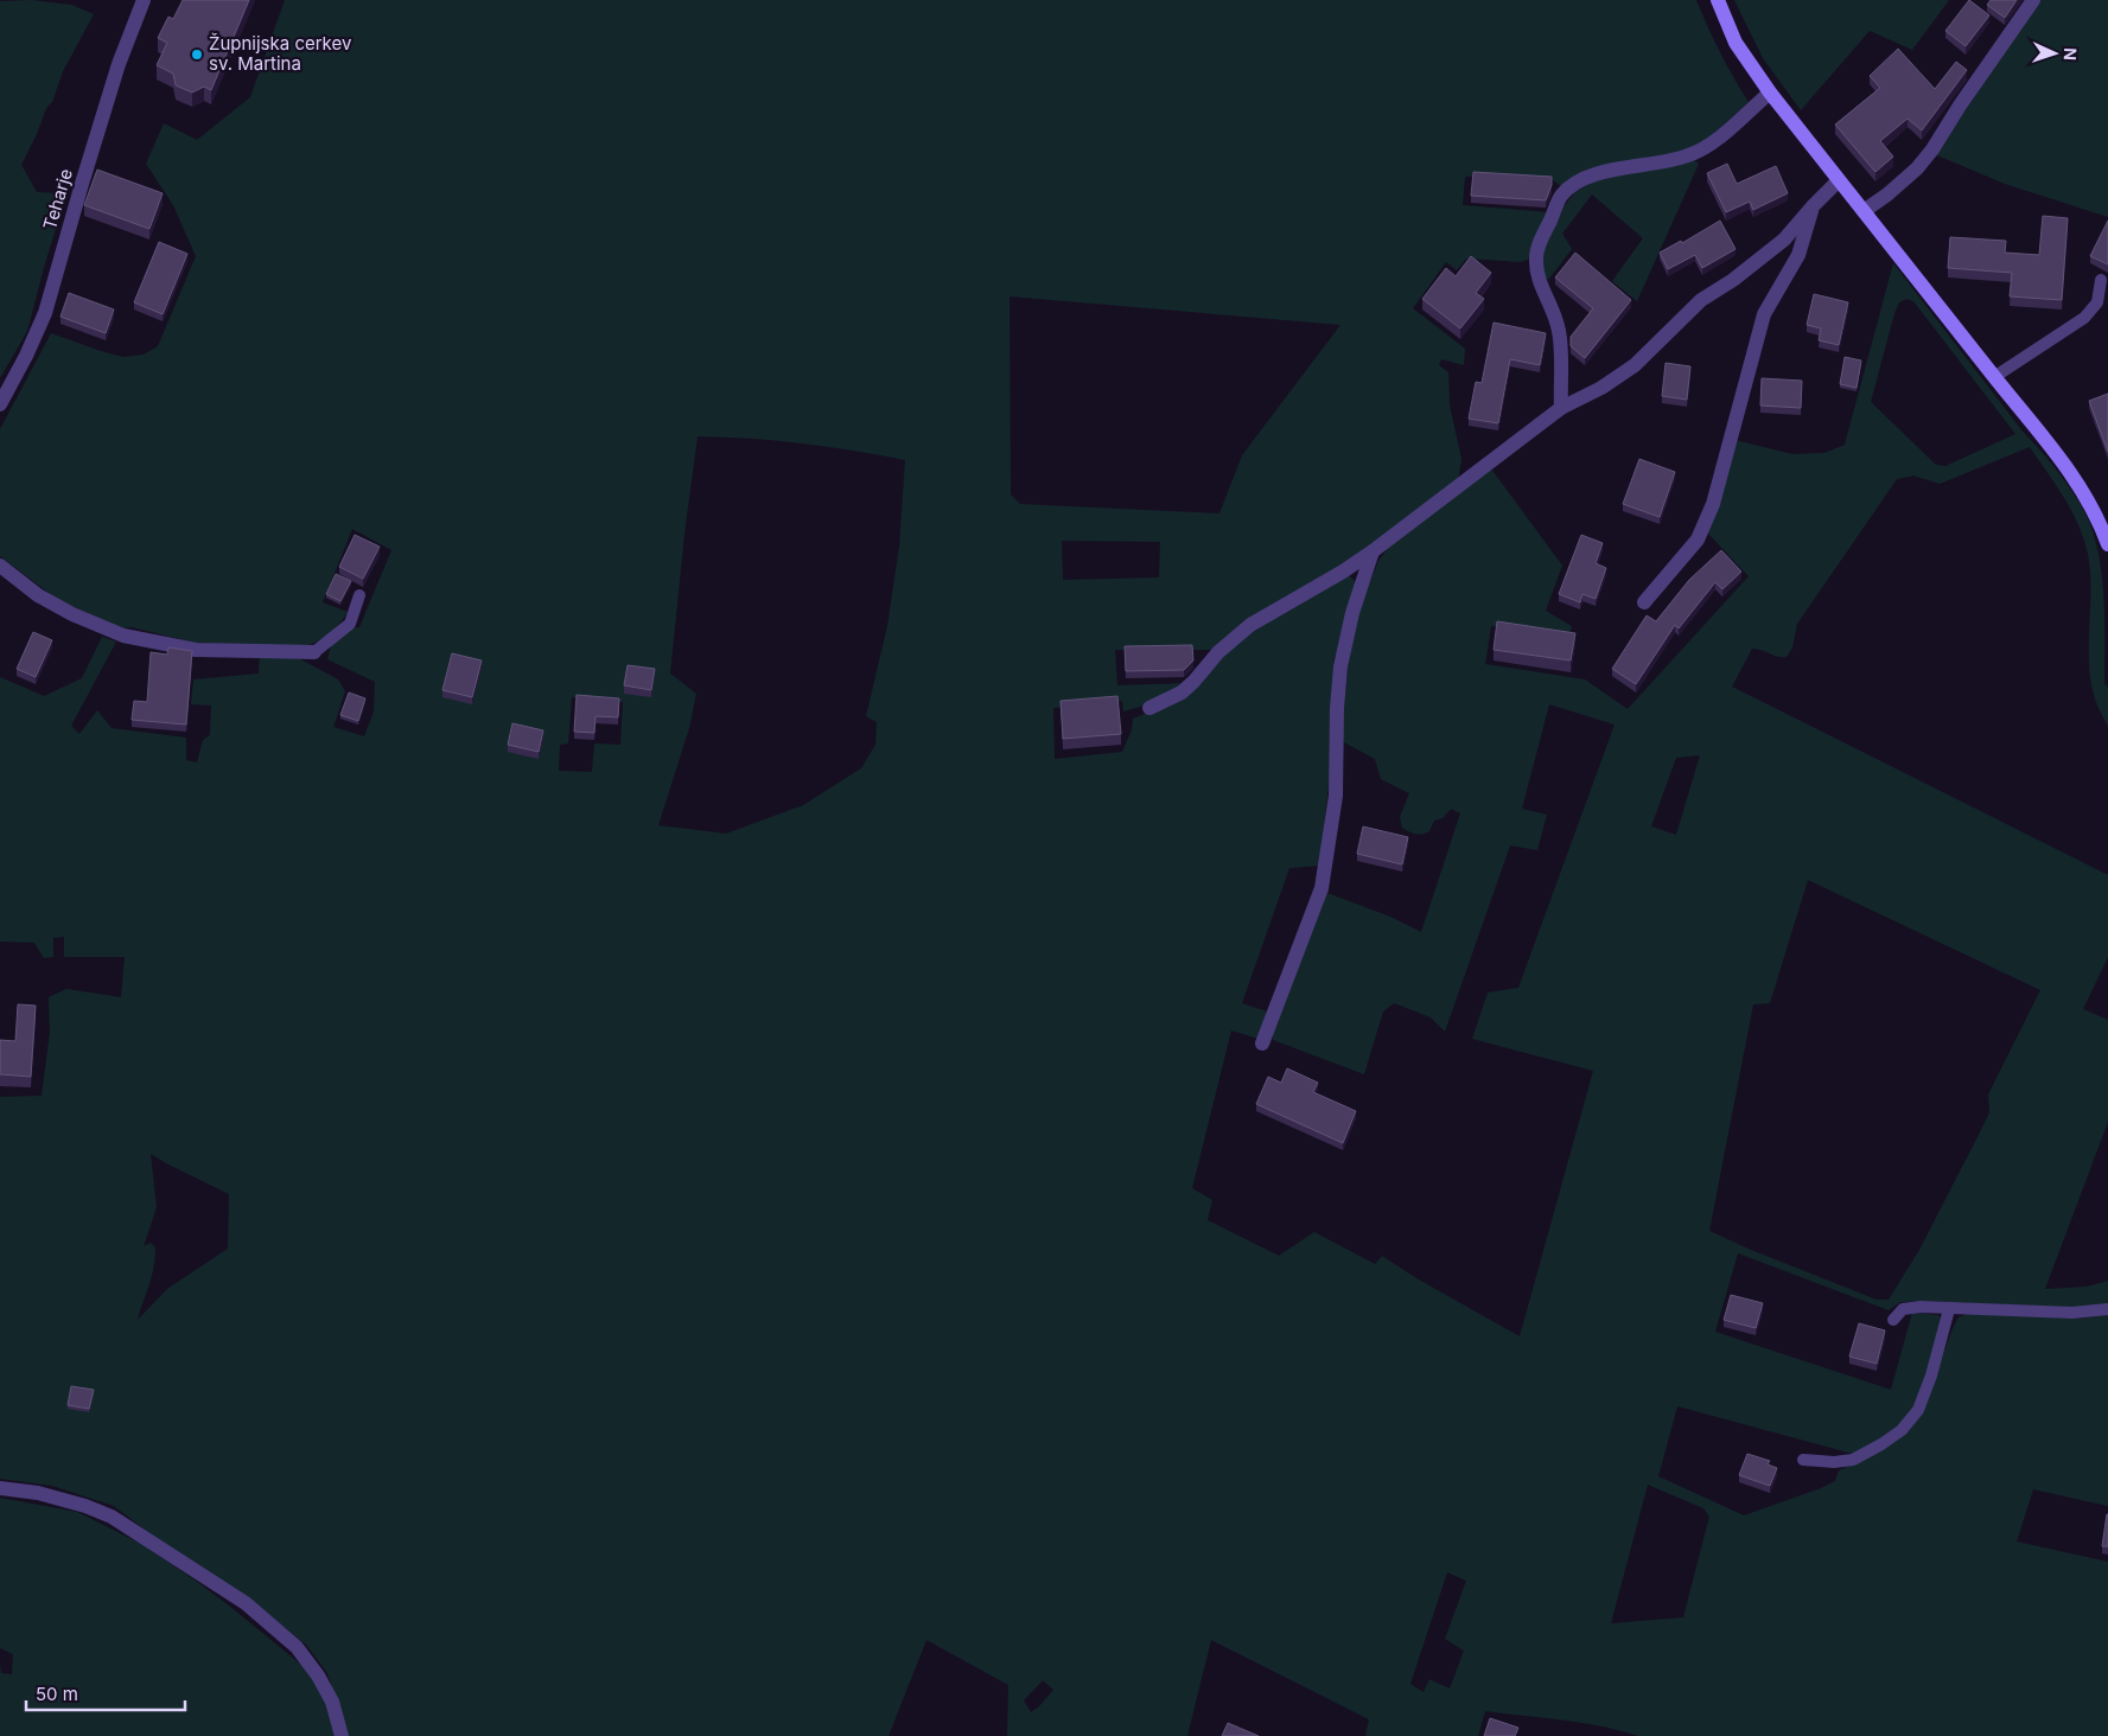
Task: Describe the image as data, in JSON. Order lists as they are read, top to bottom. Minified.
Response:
{"streets":{"street":["Teharje"]},"places":["Župnijska cerkev sv. Martina"],"scale_bar":"50 m","north":"right"}
